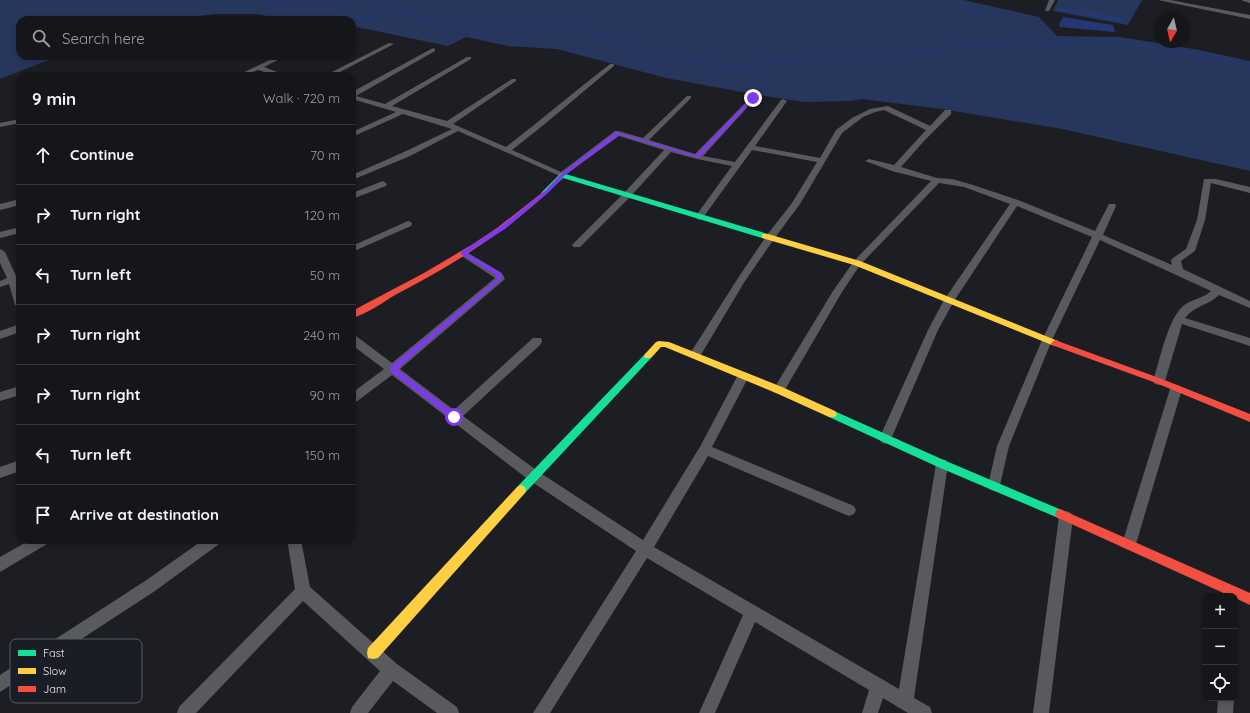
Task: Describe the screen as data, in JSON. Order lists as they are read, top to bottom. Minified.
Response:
{"legend":["Fast","Slow","Jam"],"north":"bottom","page":{"search":"Search here","heading":["9 min","Walk · 720 m"],"list":[["Continue","70 m"],["Turn right","120 m"],["Turn left","50 m"],["Turn right","240 m"],["Turn right","90 m"],["Turn left","150 m"],"Arrive at destination"],"map_buttons":["+","−"]}}
